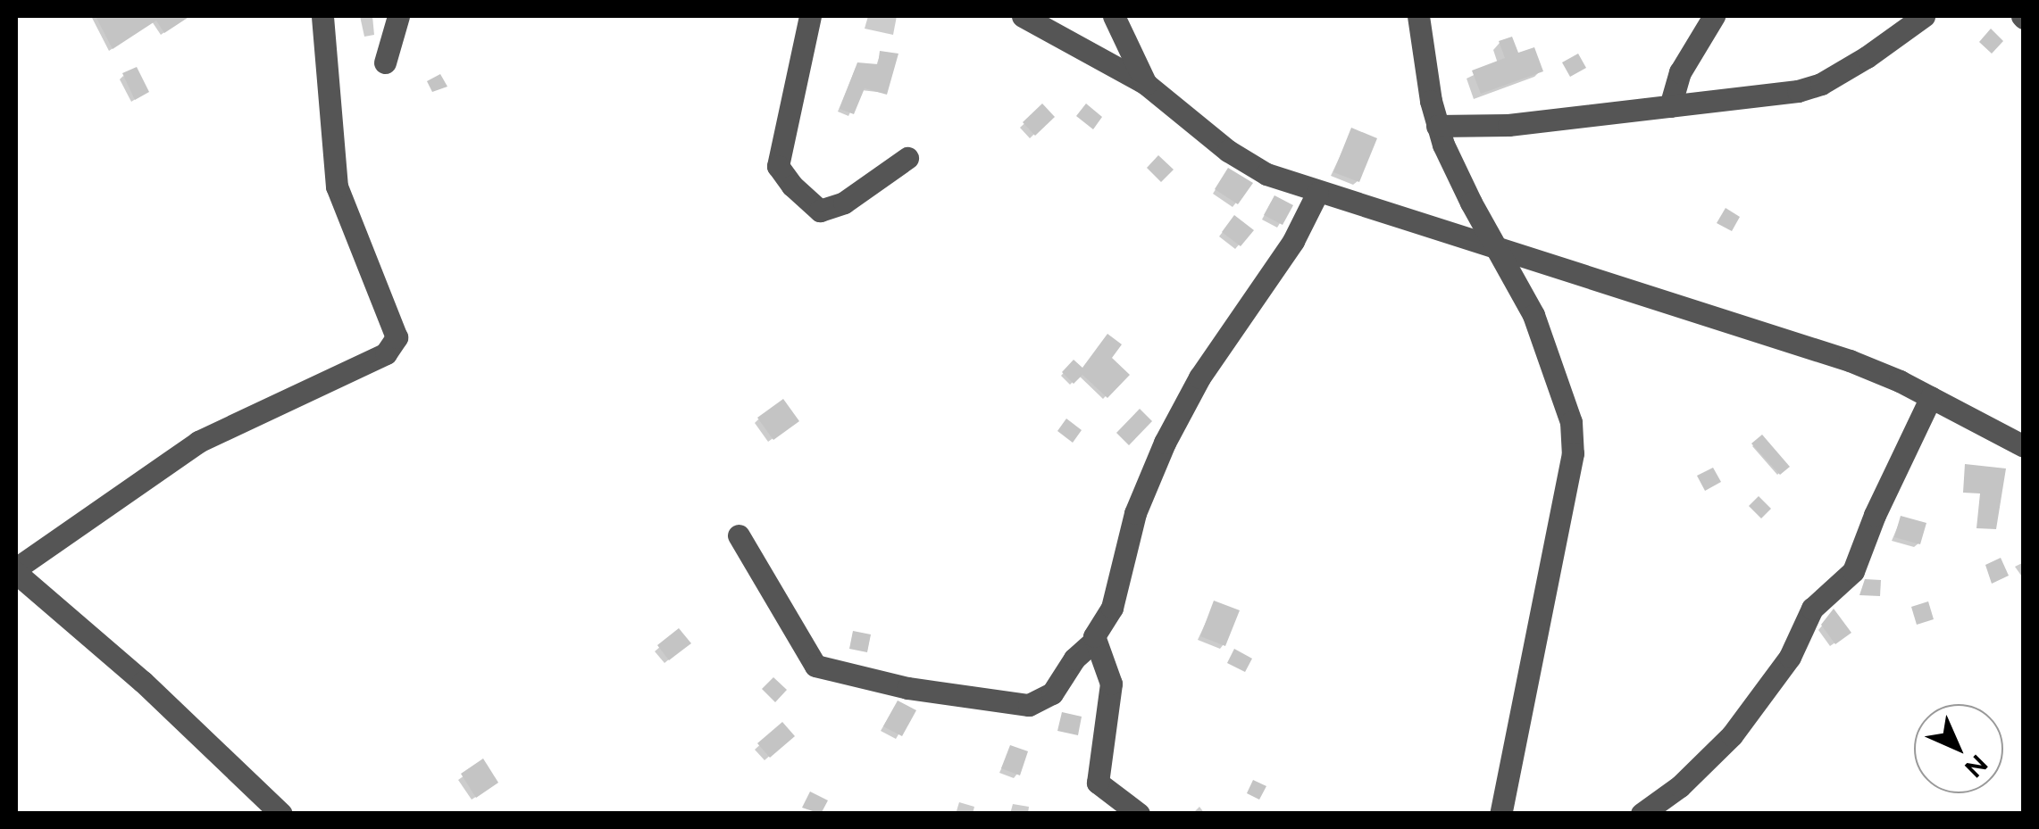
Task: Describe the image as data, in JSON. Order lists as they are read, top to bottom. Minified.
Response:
{"north":"bottom right"}
